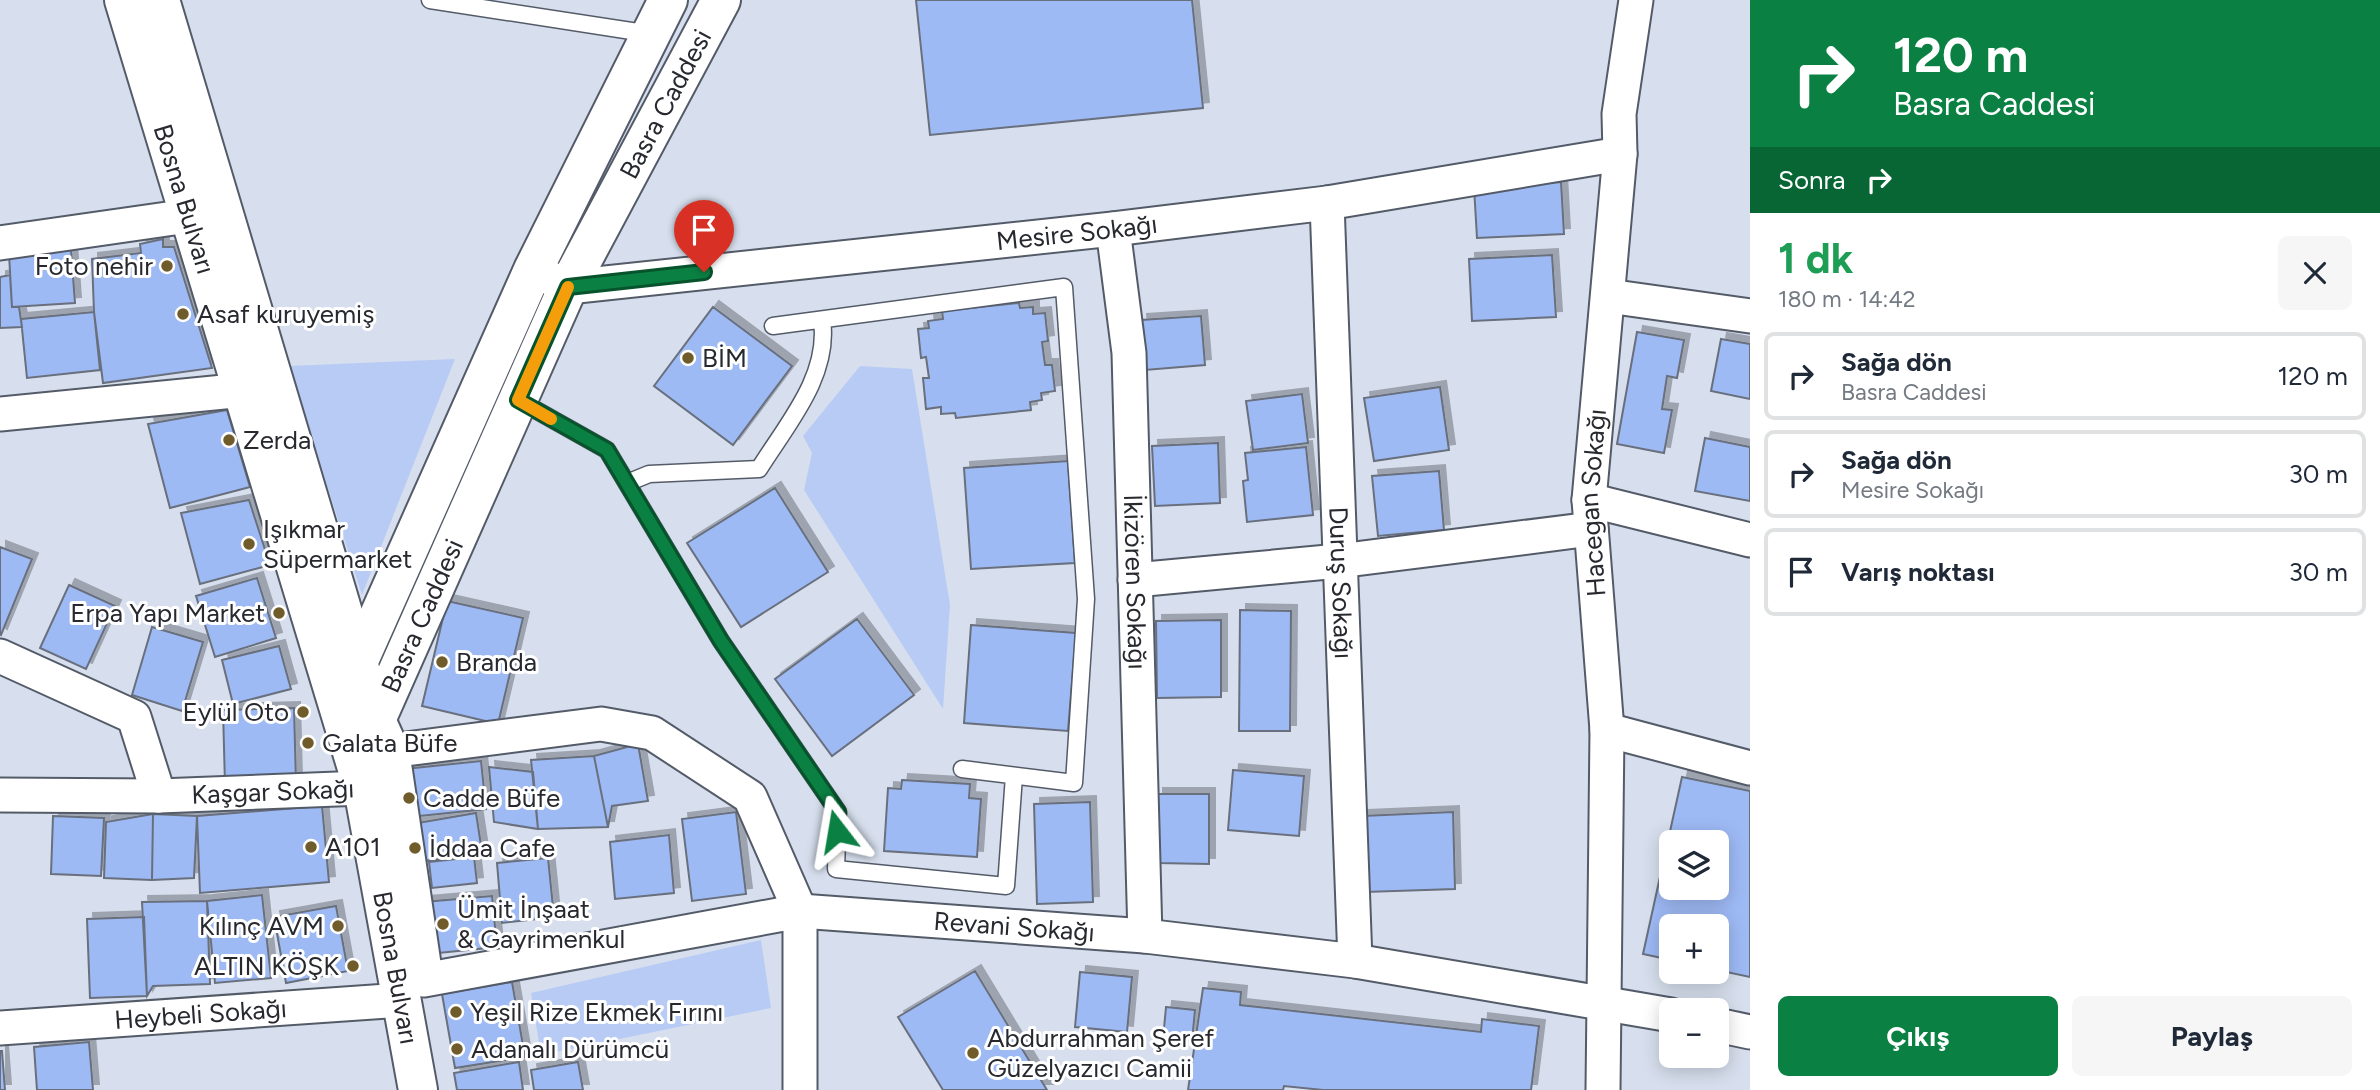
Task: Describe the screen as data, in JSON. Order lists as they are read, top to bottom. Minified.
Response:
{"streets":{"main road":["Basra Caddesi","Bosna Bulvarı"],"street":["Mesire Sokağı","Hacegan Sokağı","İkizören Sokağı","Duruş Sokağı","Kaşgar Sokağı","Revani Sokağı","Heybeli Sokağı"]},"crossings":[["Basra Caddesi","Bosna Bulvarı"],["Basra Caddesi","Mesire Sokağı"],["Basra Caddesi","Kaşgar Sokağı"],["Bosna Bulvarı","Kaşgar Sokağı"],["Bosna Bulvarı","Revani Sokağı"],["Bosna Bulvarı","Heybeli Sokağı"],["Mesire Sokağı","Hacegan Sokağı"],["Mesire Sokağı","İkizören Sokağı"],["Mesire Sokağı","Duruş Sokağı"],["Hacegan Sokağı","Revani Sokağı"],["İkizören Sokağı","Revani Sokağı"],["Duruş Sokağı","Revani Sokağı"],["Revani Sokağı","Heybeli Sokağı"]],"places":["Foto nehir","Asaf kuruyemiş","BİM","Zerda","Işıkmar Süpermarket","Erpa Yapı Market","Branda","Eylül Oto","Galata Büfe","Cadde Büfe","A101","İddaa Cafe","Ümit İnşaat & Gayrimenkul","Kılınç AVM","ALTIN KÖŞK","Yeşil Rize Ekmek Fırını","Adanalı Dürümcü","Abdurrahman Şeref Güzelyazıcı Camii"],"page":{"turn":["120 m","Basra Caddesi"],"then":"Sonra","heading":["1 dk","180 m · 14:42"],"list":[{"name":"Sağa dön","note":"Basra Caddesi","value":"120 m"},{"name":"Sağa dön","note":"Mesire Sokağı","value":"30 m"},{"name":"Varış noktası","value":"30 m"}],"map_buttons":["+","−"],"buttons":["Çıkış","Paylaş"]}}
